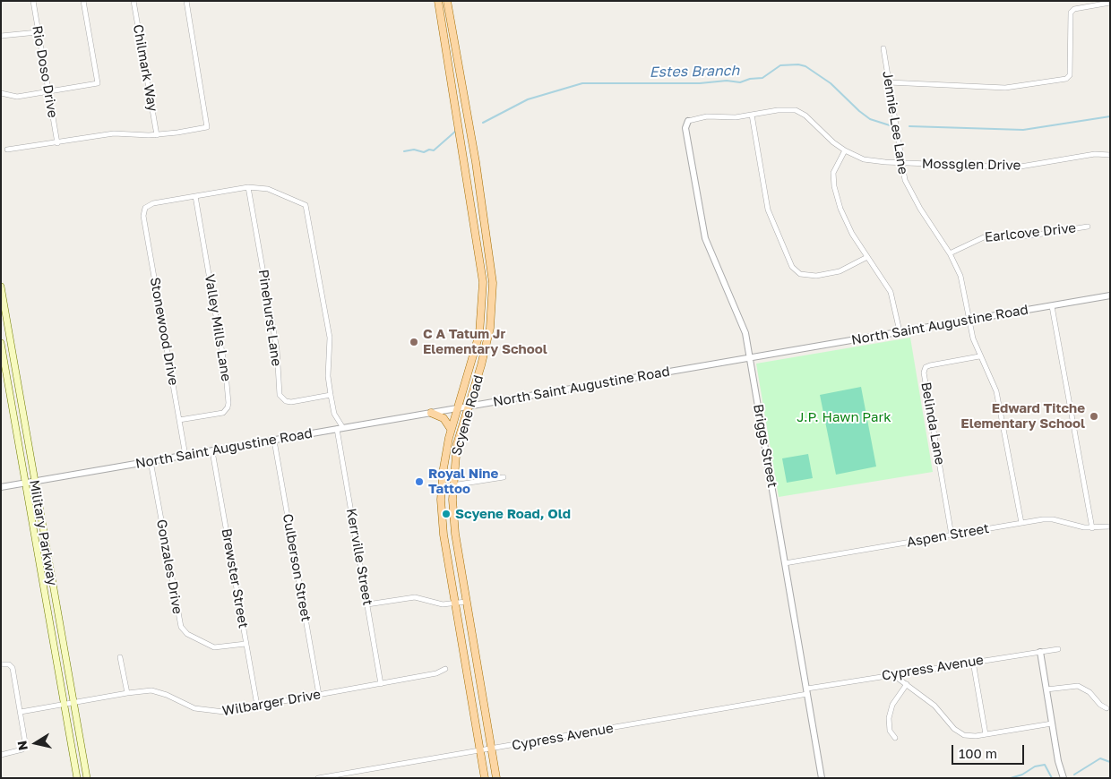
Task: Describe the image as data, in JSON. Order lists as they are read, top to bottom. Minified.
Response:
{"streets":{"main road":["Scyene Road","Military Parkway"],"street":["Chilmark Way","Rio Doso Drive","Jennie Lee Lane","Mossglen Drive","Earlcove Drive","Pinehurst Lane","North Saint Augustine Road","Valley Mills Lane","Stonewood Drive","Belinda Lane","Briggs Street","Aspen Street","Kerrville Street","Gonzales Drive","Culberson Street","Brewster Street","Cypress Avenue","Wilbarger Drive"]},"crossings":[["Jennie Lee Lane","Mossglen Drive"],["Jennie Lee Lane","Earlcove Drive"],["Jennie Lee Lane","North Saint Augustine Road"],["Jennie Lee Lane","Belinda Lane"],["Jennie Lee Lane","Aspen Street"],["Mossglen Drive","Briggs Street"],["Pinehurst Lane","Kerrville Street"],["North Saint Augustine Road","Stonewood Drive"],["North Saint Augustine Road","Scyene Road"],["North Saint Augustine Road","Briggs Street"],["North Saint Augustine Road","Military Parkway"],["North Saint Augustine Road","Kerrville Street"],["North Saint Augustine Road","Gonzales Drive"],["North Saint Augustine Road","Culberson Street"],["North Saint Augustine Road","Brewster Street"],["Valley Mills Lane","Stonewood Drive"],["Scyene Road","Cypress Avenue"],["Belinda Lane","Aspen Street"],["Briggs Street","Aspen Street"],["Briggs Street","Cypress Avenue"],["Military Parkway","Wilbarger Drive"],["Kerrville Street","Wilbarger Drive"],["Gonzales Drive","Brewster Street"],["Culberson Street","Wilbarger Drive"],["Brewster Street","Wilbarger Drive"]],"water":["Estes Branch"],"parks":["J.P. Hawn Park"],"places":["C A Tatum Jr Elementary School","Edward Titche Elementary School","Royal Nine Tattoo","Scyene Road, Old"],"scale_bar":"100 m","north":"left"}
